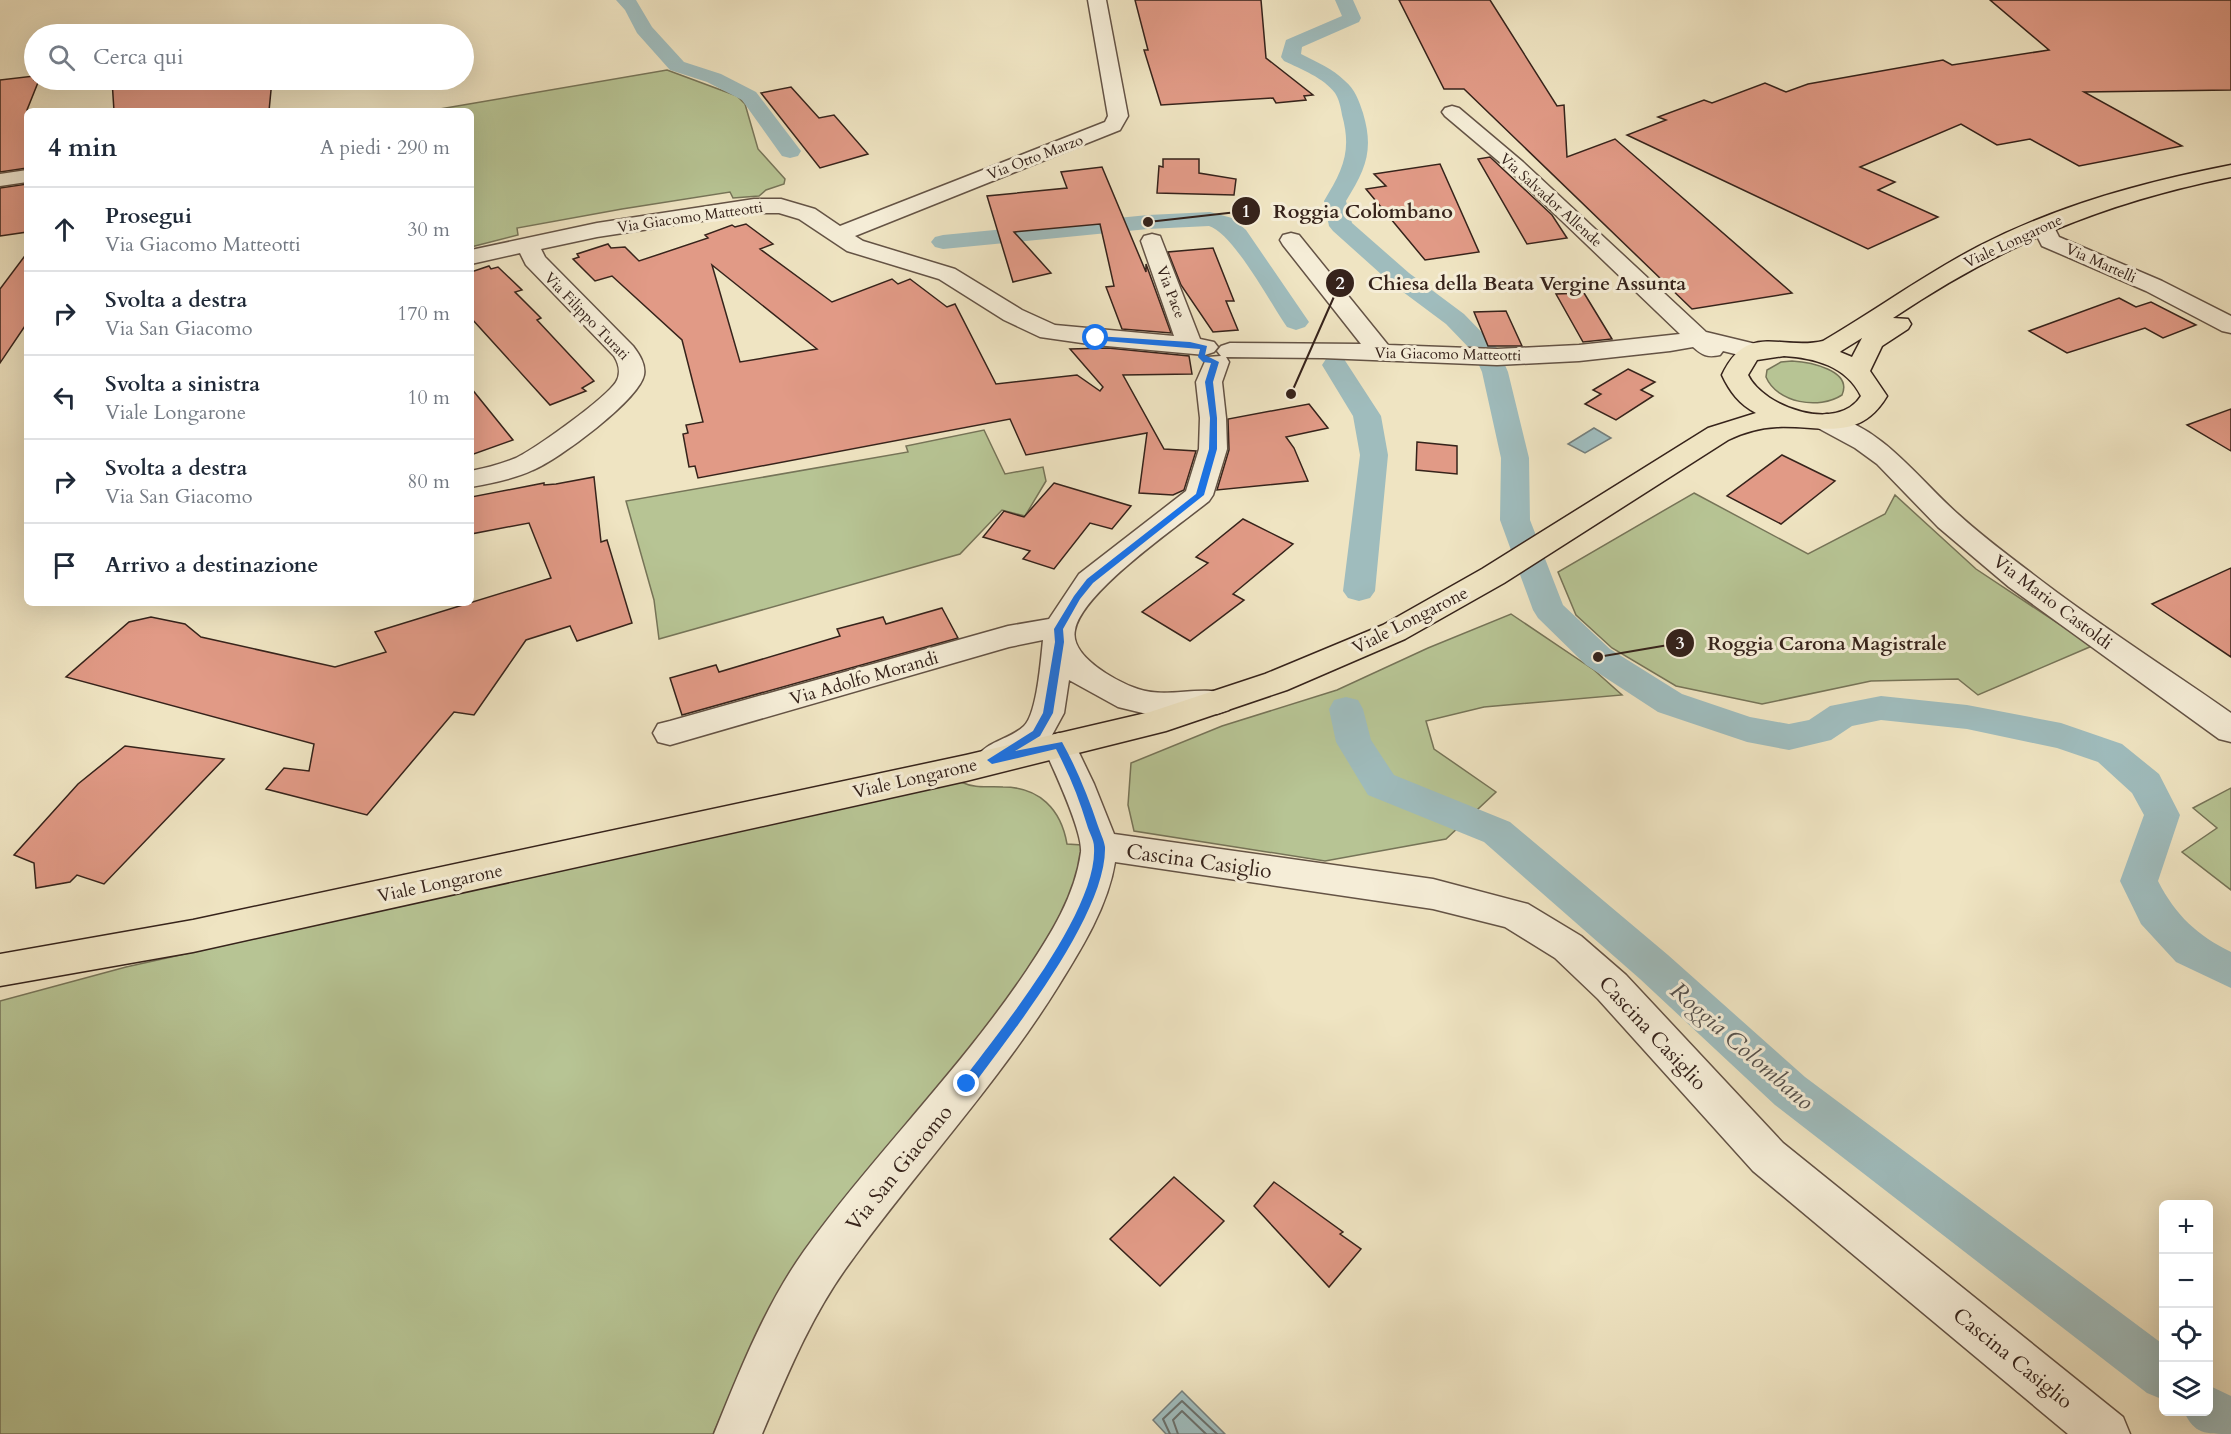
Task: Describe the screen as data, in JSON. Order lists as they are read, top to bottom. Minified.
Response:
{"streets":{"main road":["Viale Longarone"],"street":["Via Otto Marzo","Via Salvador Allende","Via Giacomo Matteotti","Via Martelli","Via Pace","Via Filippo Turati","Via Mario Castoldi","Via Adolfo Morandi","Cascina Casiglio","Via San Giacomo"]},"crossings":[["Via Otto Marzo","Via Giacomo Matteotti"],["Via Salvador Allende","Via Giacomo Matteotti"],["Via Salvador Allende","Viale Longarone"],["Via Giacomo Matteotti","Via Pace"],["Via Giacomo Matteotti","Via Filippo Turati"],["Viale Longarone","Via Martelli"],["Viale Longarone","Via San Giacomo"],["Cascina Casiglio","Via San Giacomo"]],"water":["Roggia Colombano"],"places":["Roggia Colombano","Chiesa della Beata Vergine Assunta","Roggia Carona Magistrale"],"page":{"search":"Cerca qui","heading":["4 min","A piedi · 290 m"],"list":[["Prosegui","Via Giacomo Matteotti","30 m"],["Svolta a destra","Via San Giacomo","170 m"],["Svolta a sinistra","Viale Longarone","10 m"],["Svolta a destra","Via San Giacomo","80 m"],"Arrivo a destinazione"],"map_buttons":["+","−"]}}
